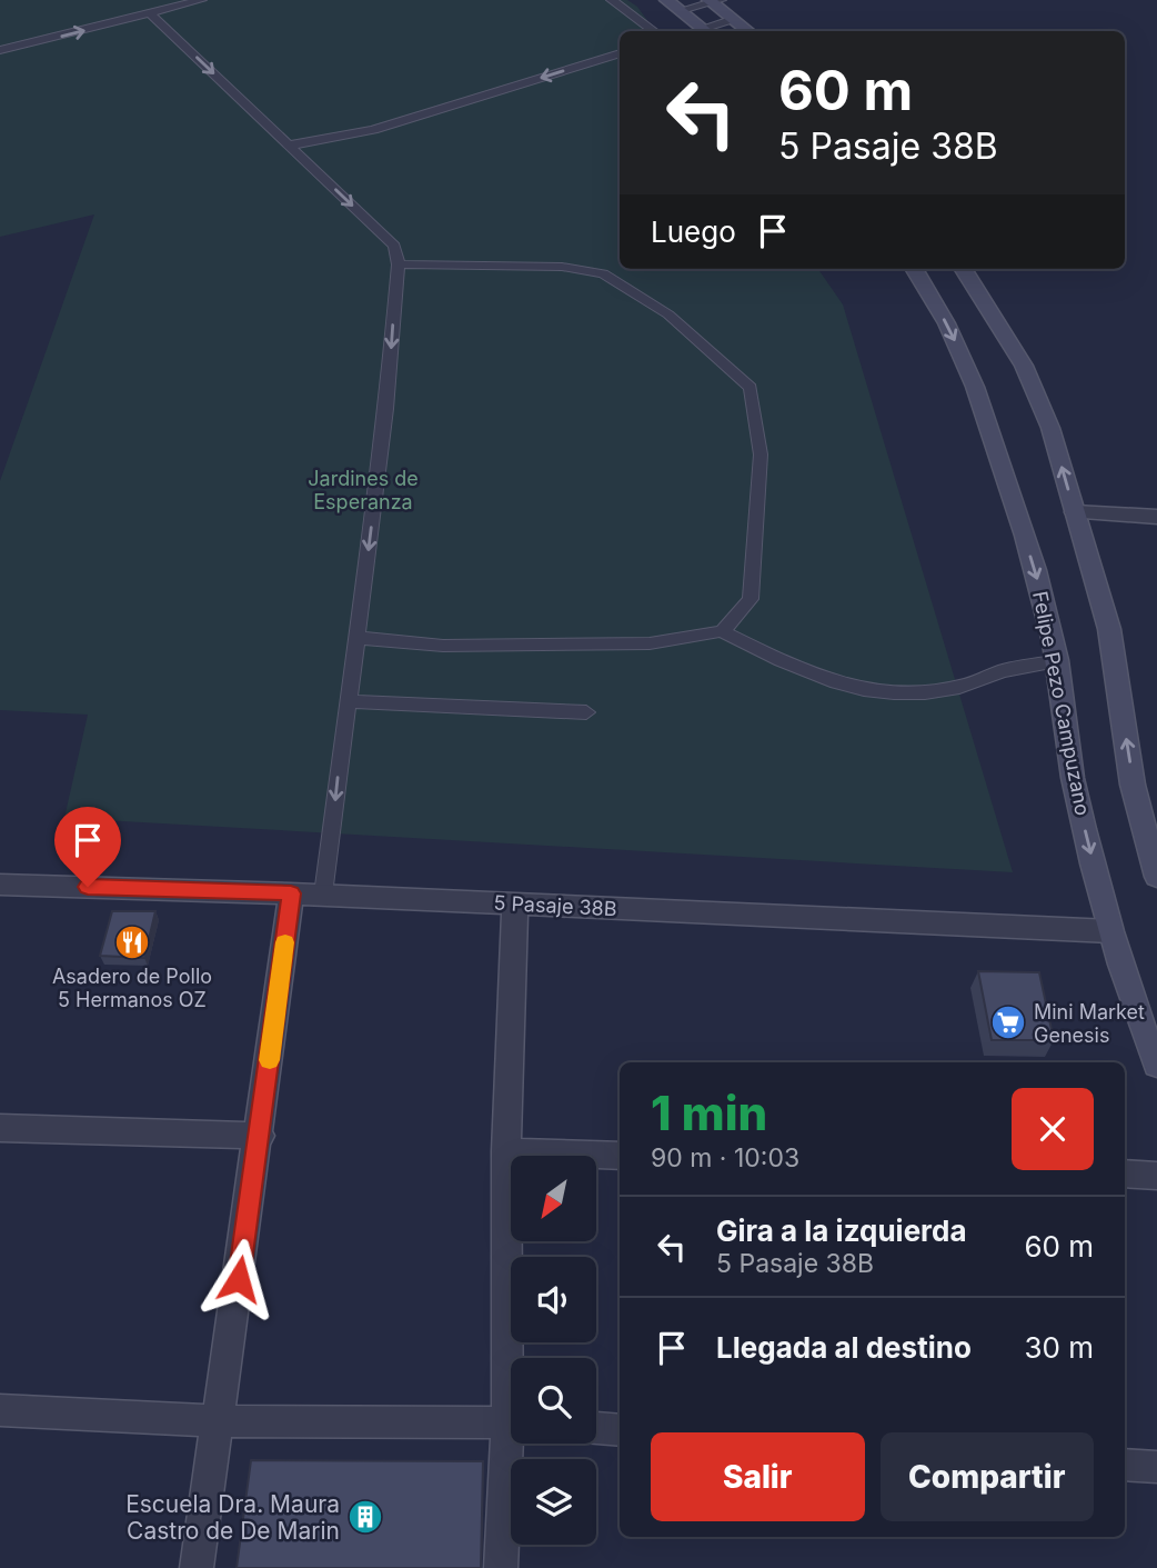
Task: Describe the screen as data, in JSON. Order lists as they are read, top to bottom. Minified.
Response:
{"streets":{"main road":["Felipe Pezo Campuzano"],"street":["5 Pasaje 38B"]},"crossings":[["Felipe Pezo Campuzano","5 Pasaje 38B"]],"parks":["Jardines de Esperanza"],"places":{"restaurant":["Asadero de Pollo 5 Hermanos OZ"],"supermarket":["Mini Market Genesis"],"building":["Escuela Dra. Maura Castro de De Marin"]},"north":"bottom left","page":{"turn":["60 m","5 Pasaje 38B"],"then":"Luego","heading":["1 min","90 m · 10:03"],"list":[{"name":"Gira a la izquierda","note":"5 Pasaje 38B","value":"60 m"},{"name":"Llegada al destino","value":"30 m"}],"buttons":["Salir","Compartir"]}}
